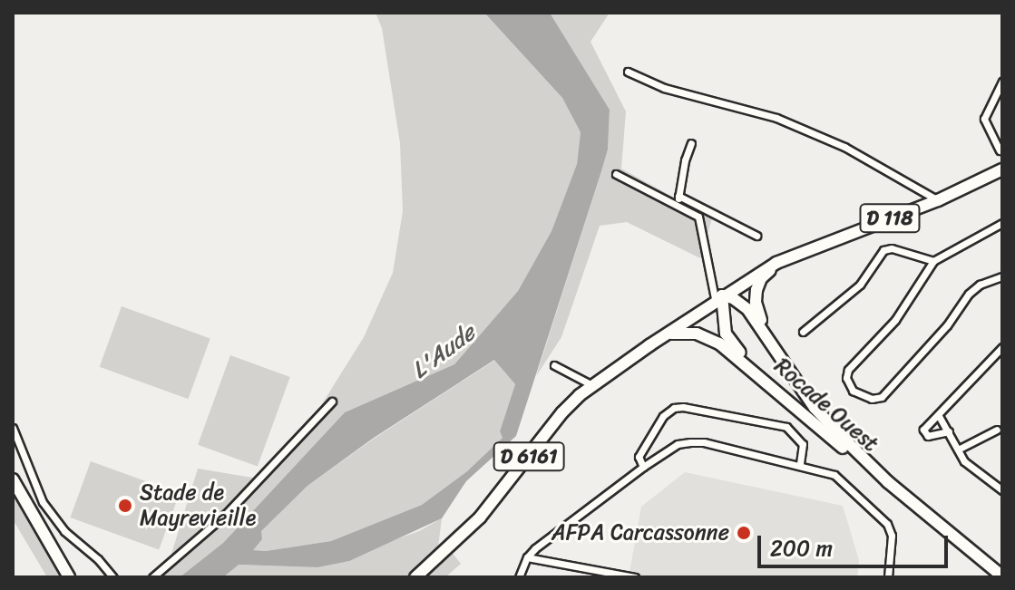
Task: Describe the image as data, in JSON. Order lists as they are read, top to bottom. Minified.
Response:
{"streets":{"main road":["D 118","Rocade Ouest","D 6161"]},"crossings":[["D 118","Rocade Ouest"],["D 118","D 6161"],["Rocade Ouest","D 6161"]],"water":["L'Aude"],"places":["Stade de Mayrevieille","AFPA Carcassonne"],"scale_bar":"200 m"}
